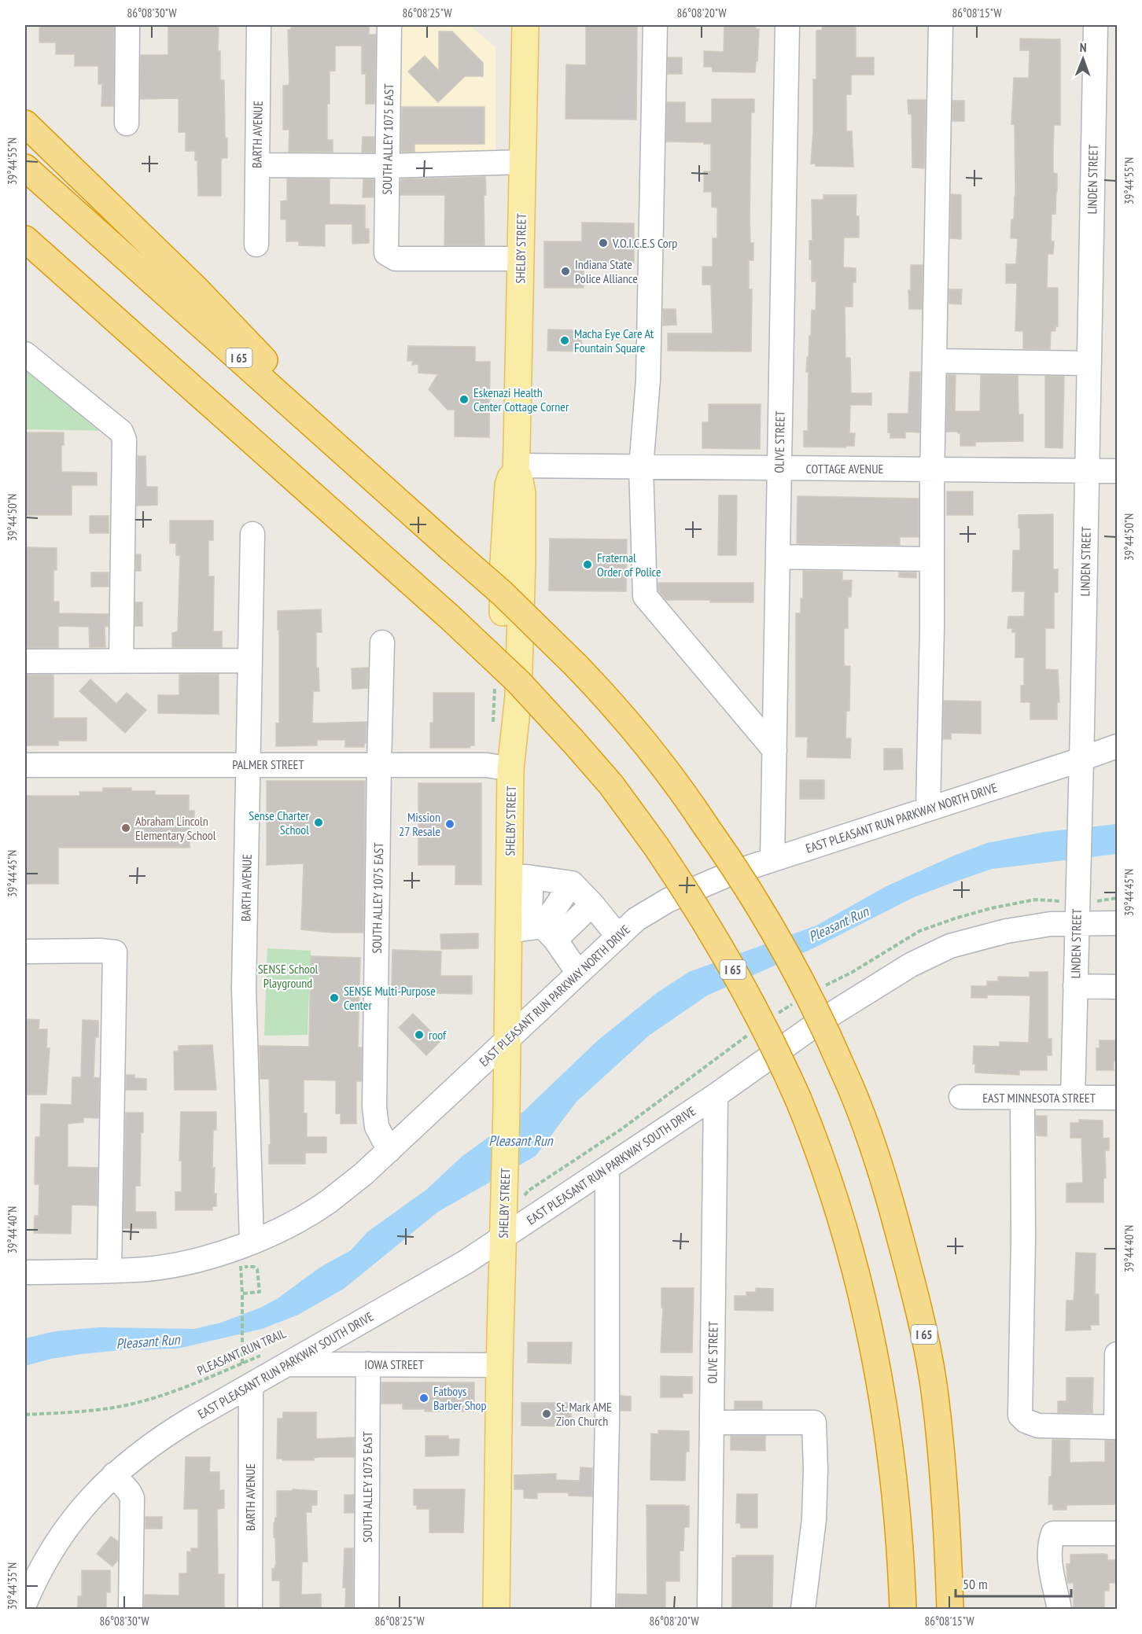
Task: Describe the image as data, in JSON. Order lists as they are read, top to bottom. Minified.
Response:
{"streets":{"highway":["I 65"],"main road":["SHELBY STREET"],"street":["BARTH AVENUE","SOUTH ALLEY 1075 EAST","LINDEN STREET","OLIVE STREET","COTTAGE AVENUE","PALMER STREET","EAST PLEASANT RUN PARKWAY NORTH DRIVE","EAST MINNESOTA STREET","EAST PLEASANT RUN PARKWAY SOUTH DRIVE","IOWA STREET"],"path":["PLEASANT RUN TRAIL"]},"crossings":[["BARTH AVENUE","PALMER STREET"],["BARTH AVENUE","EAST PLEASANT RUN PARKWAY NORTH DRIVE"],["BARTH AVENUE","EAST PLEASANT RUN PARKWAY SOUTH DRIVE"],["SOUTH ALLEY 1075 EAST","SHELBY STREET"],["SOUTH ALLEY 1075 EAST","PALMER STREET"],["SOUTH ALLEY 1075 EAST","EAST PLEASANT RUN PARKWAY NORTH DRIVE"],["SOUTH ALLEY 1075 EAST","IOWA STREET"],["LINDEN STREET","COTTAGE AVENUE"],["LINDEN STREET","EAST PLEASANT RUN PARKWAY NORTH DRIVE"],["LINDEN STREET","EAST MINNESOTA STREET"],["LINDEN STREET","EAST PLEASANT RUN PARKWAY SOUTH DRIVE"],["SHELBY STREET","COTTAGE AVENUE"],["SHELBY STREET","PALMER STREET"],["SHELBY STREET","EAST PLEASANT RUN PARKWAY NORTH DRIVE"],["SHELBY STREET","EAST PLEASANT RUN PARKWAY SOUTH DRIVE"],["SHELBY STREET","IOWA STREET"],["OLIVE STREET","COTTAGE AVENUE"],["OLIVE STREET","EAST PLEASANT RUN PARKWAY NORTH DRIVE"],["OLIVE STREET","EAST PLEASANT RUN PARKWAY SOUTH DRIVE"],["EAST PLEASANT RUN PARKWAY SOUTH DRIVE","IOWA STREET"]],"water":["Pleasant Run"],"parks":["SENSE School Playground"],"places":["V.O.I.C.E.S Corp","Indiana State Police Alliance","Macha Eye Care At Fountain Square","Eskenazi Health Center Cottage Corner","Fraternal Order of Police","Sense Charter School","Mission 27 Resale","Abraham Lincoln Elementary School","SENSE Multi-Purpose Center","roof","Fatboys Barber Shop","St. Mark AME Zion Church"],"scale_bar":"50 m","north":"top","coordinates":["86°08'30\"W","86°08'25\"W","86°08'20\"W","86°08'15\"W","39°44'55\"N","39°44'50\"N","39°44'45\"N","39°44'40\"N","39°44'35\"N"]}
